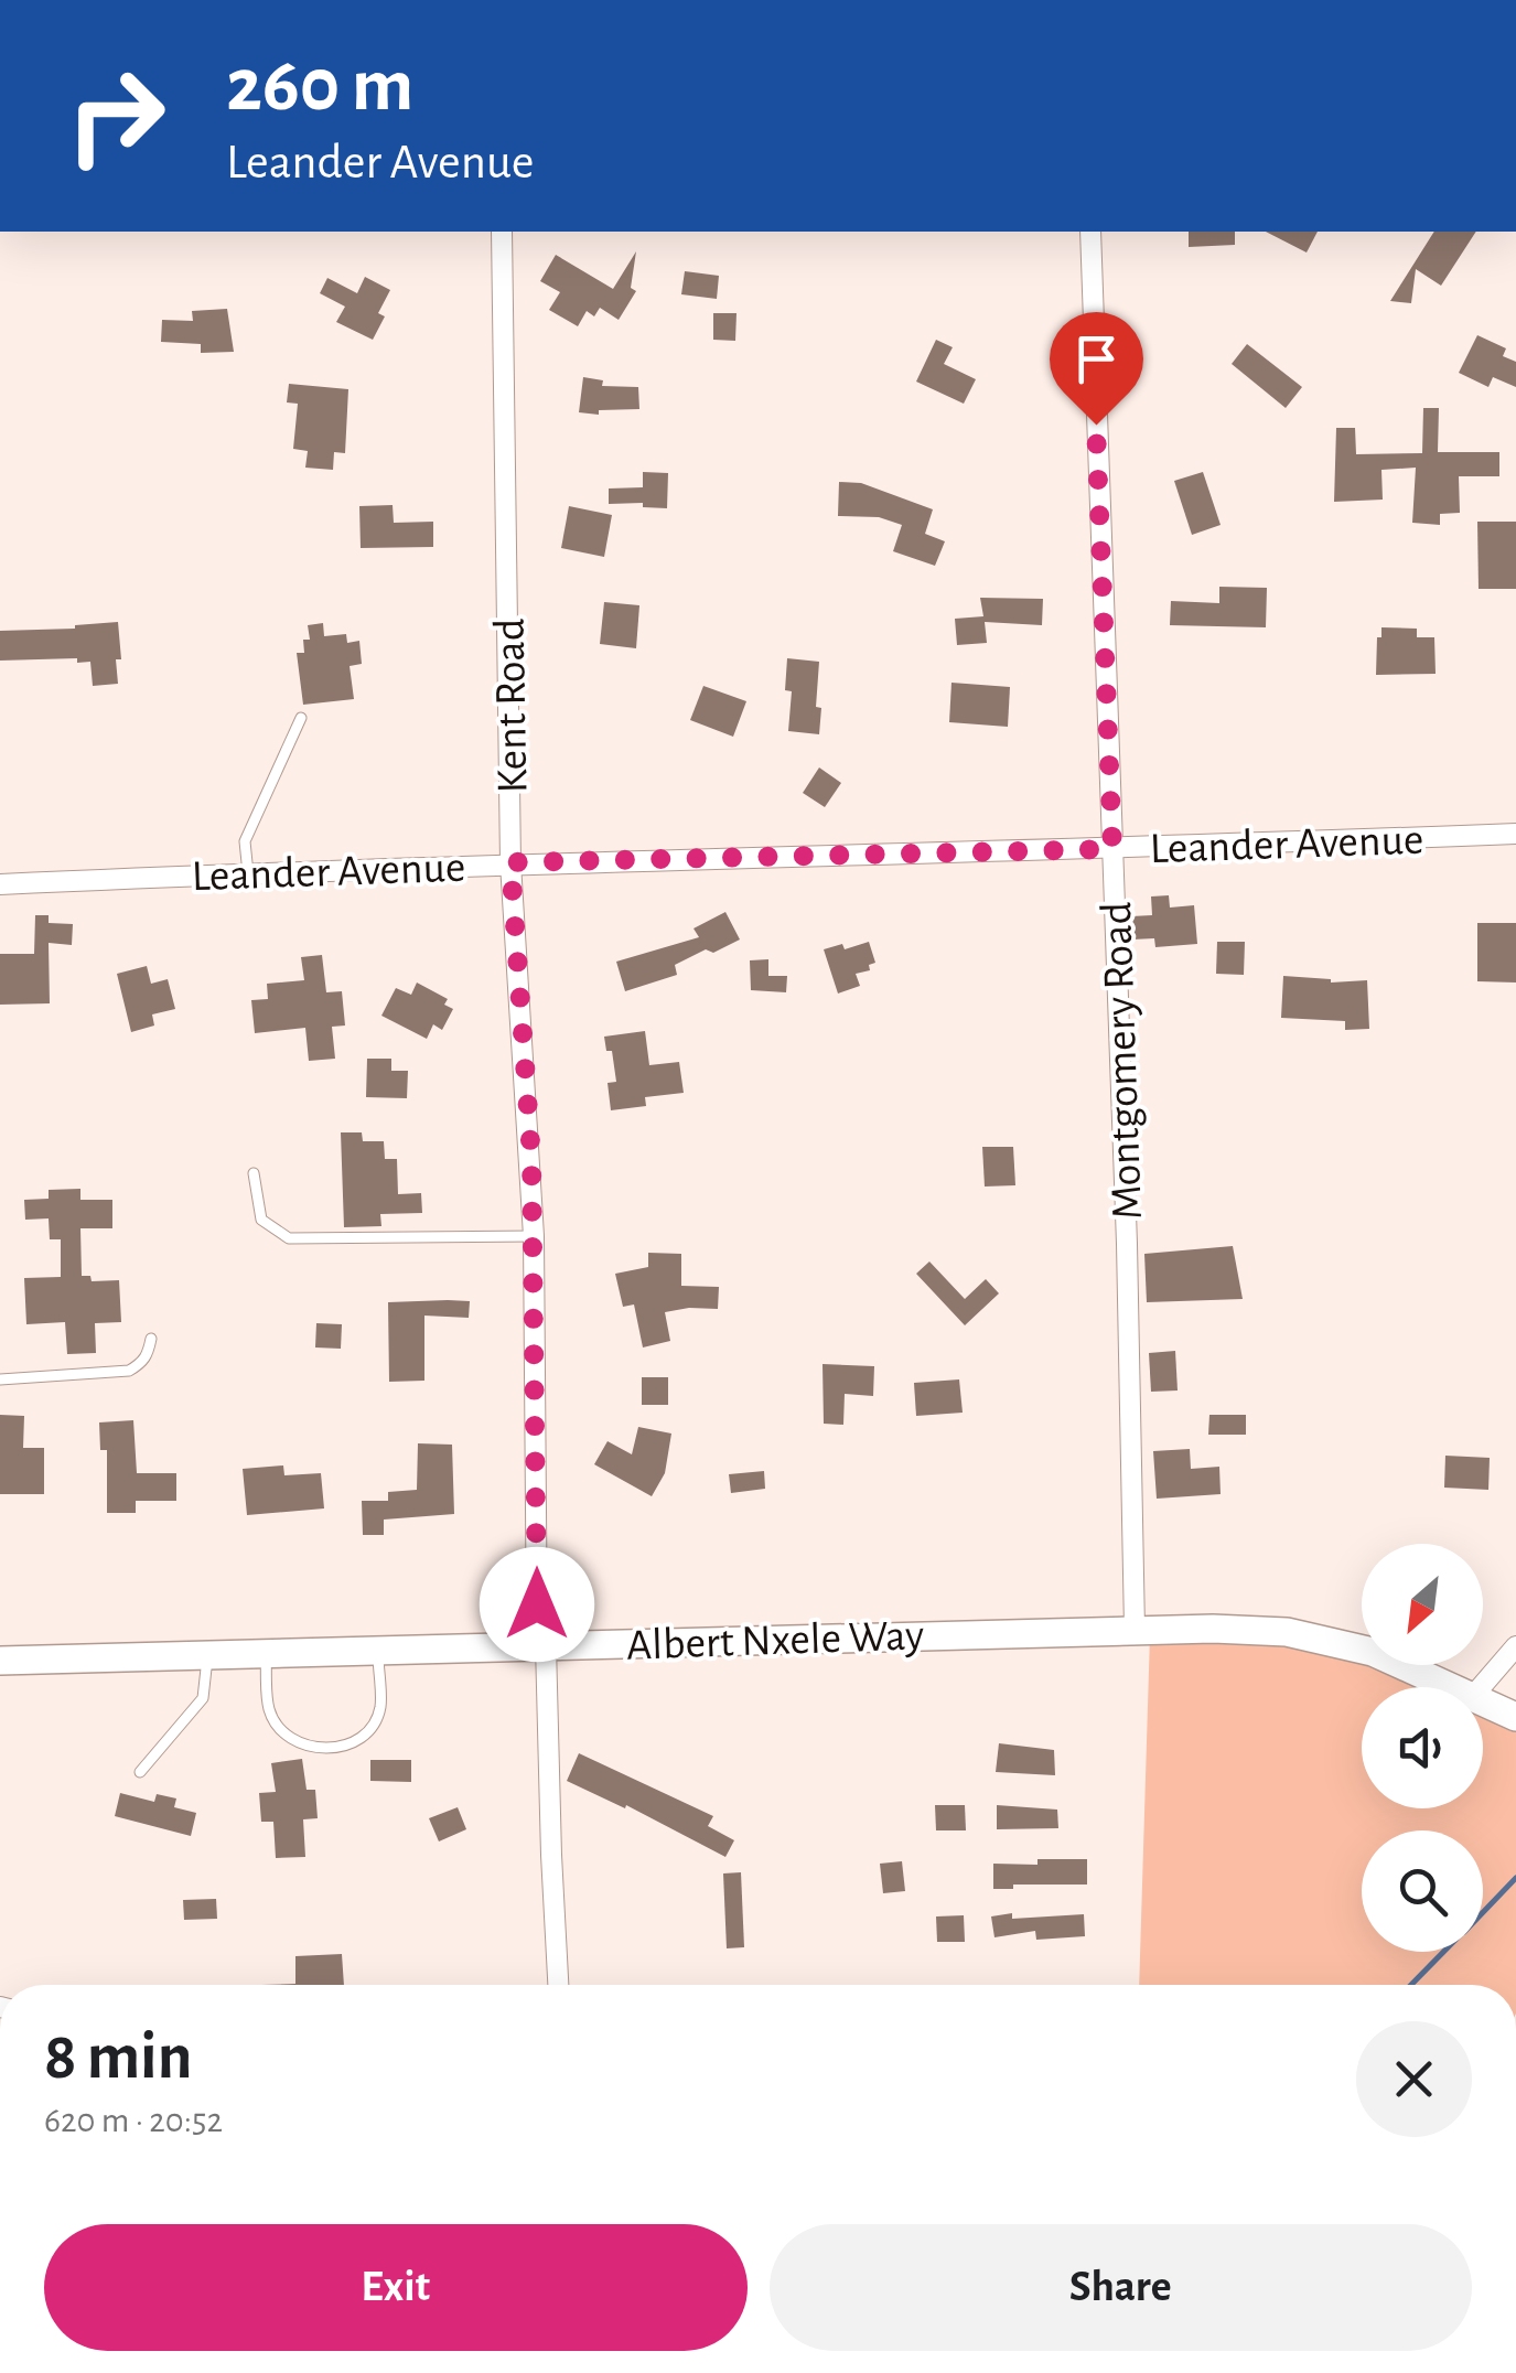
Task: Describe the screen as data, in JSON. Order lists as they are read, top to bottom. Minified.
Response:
{"streets":{"main road":["Albert Nxele Way"],"street":["Kent Road","Leander Avenue","Montgomery Road"]},"crossings":[["Kent Road","Leander Avenue"],["Kent Road","Albert Nxele Way"],["Leander Avenue","Montgomery Road"],["Montgomery Road","Albert Nxele Way"]],"north":"bottom left","page":{"turn":["260 m","Leander Avenue"],"heading":["8 min","620 m · 20:52"],"buttons":["Exit","Share"]}}
